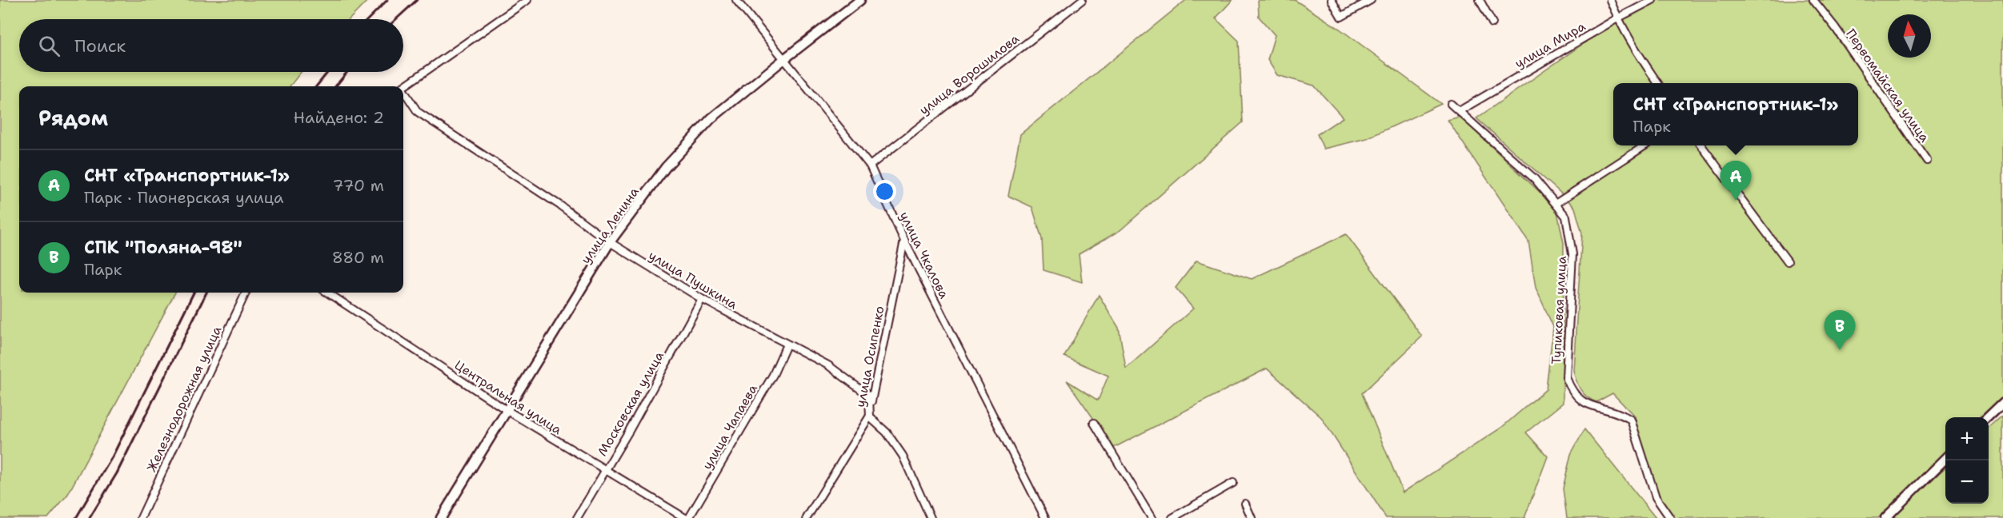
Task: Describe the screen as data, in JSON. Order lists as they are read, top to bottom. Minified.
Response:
{"streets":{"street":["улица Мира","улица Ворошилова","Первомайская улица","улица Ленина","улица Чкалова","улица Пушкина","Тупиковая улица","улица Осипенко","Центральная улица","Железнодорожная улица","Московская улица","улица Чапаева"]},"crossings":[["улица Мира","Тупиковая улица"],["улица Ворошилова","улица Чкалова"],["улица Ленина","улица Чкалова"],["улица Ленина","улица Пушкина"],["улица Ленина","Центральная улица"],["улица Чкалова","улица Осипенко"],["улица Пушкина","улица Осипенко"],["улица Пушкина","Московская улица"],["улица Пушкина","улица Чапаева"],["Центральная улица","Московская улица"]],"north":"top","page":{"search":"Поиск","popup":["СНТ «Транспортник-1»","Парк"],"heading":["Рядом","Найдено: 2"],"list":[{"mark":"A","name":"СНТ «Транспортник-1»","note":"Парк · Пионерская улица","value":"770 m"},{"mark":"B","name":"СПК \"Поляна-98\"","note":"Парк","value":"880 m"}],"pins":["A","B"],"map_buttons":["+","−"]}}
